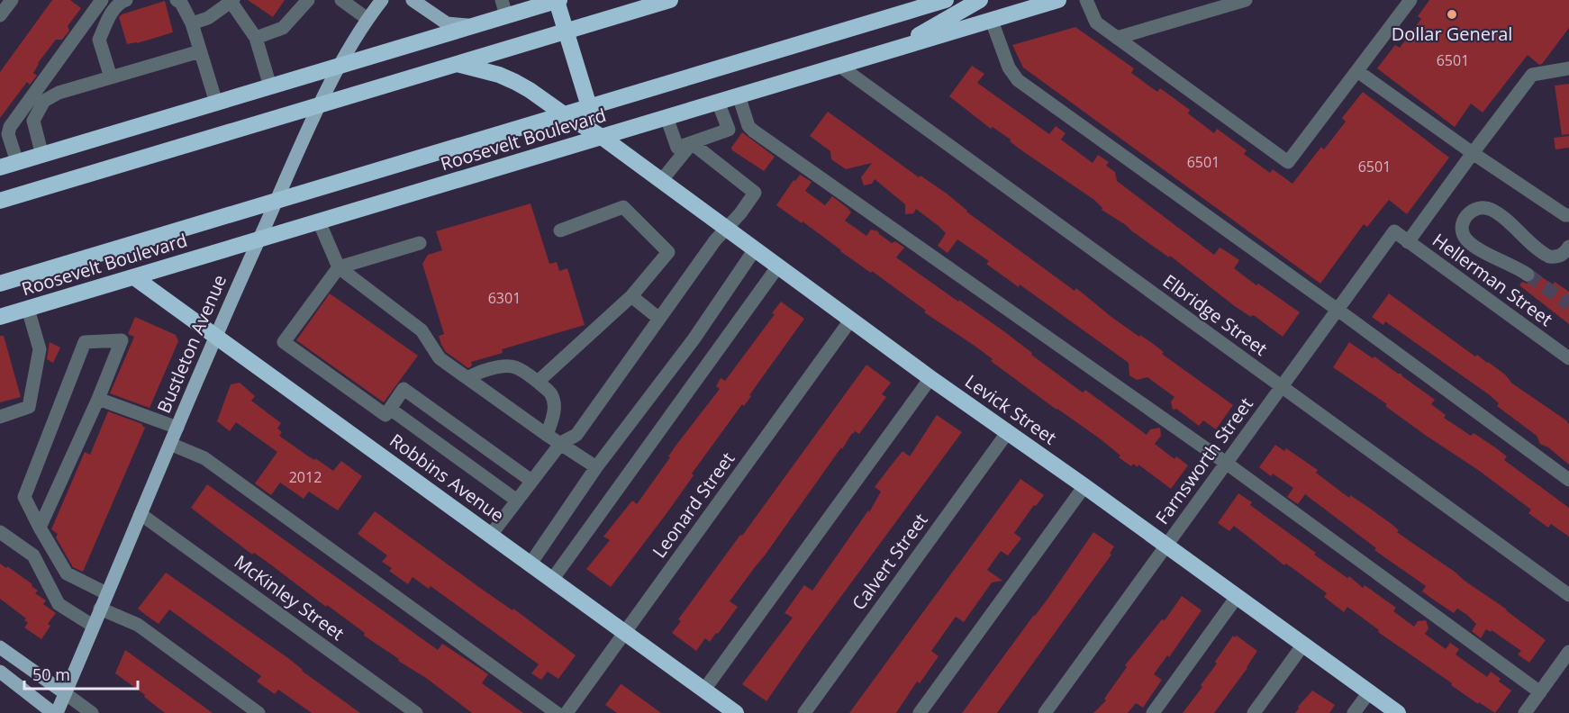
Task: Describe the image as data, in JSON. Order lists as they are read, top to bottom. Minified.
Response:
{"streets":{"highway":["Roosevelt Boulevard","Levick Street","Robbins Avenue"],"main road":["Bustleton Avenue"],"street":["Hellerman Street","Elbridge Street","Farnsworth Street","Leonard Street","Calvert Street","McKinley Street"]},"crossings":[["Roosevelt Boulevard","Elbridge Street"],["Roosevelt Boulevard","Bustleton Avenue"],["Roosevelt Boulevard","Levick Street"],["Roosevelt Boulevard","Robbins Avenue"],["Hellerman Street","Farnsworth Street"],["Elbridge Street","Farnsworth Street"],["Bustleton Avenue","Robbins Avenue"],["Bustleton Avenue","McKinley Street"],["Levick Street","Farnsworth Street"],["Levick Street","Leonard Street"],["Levick Street","Calvert Street"],["Robbins Avenue","Leonard Street"]],"places":["Dollar General"],"house_numbers":["6501","6501","6501","6301","2012"],"scale_bar":"50 m"}
